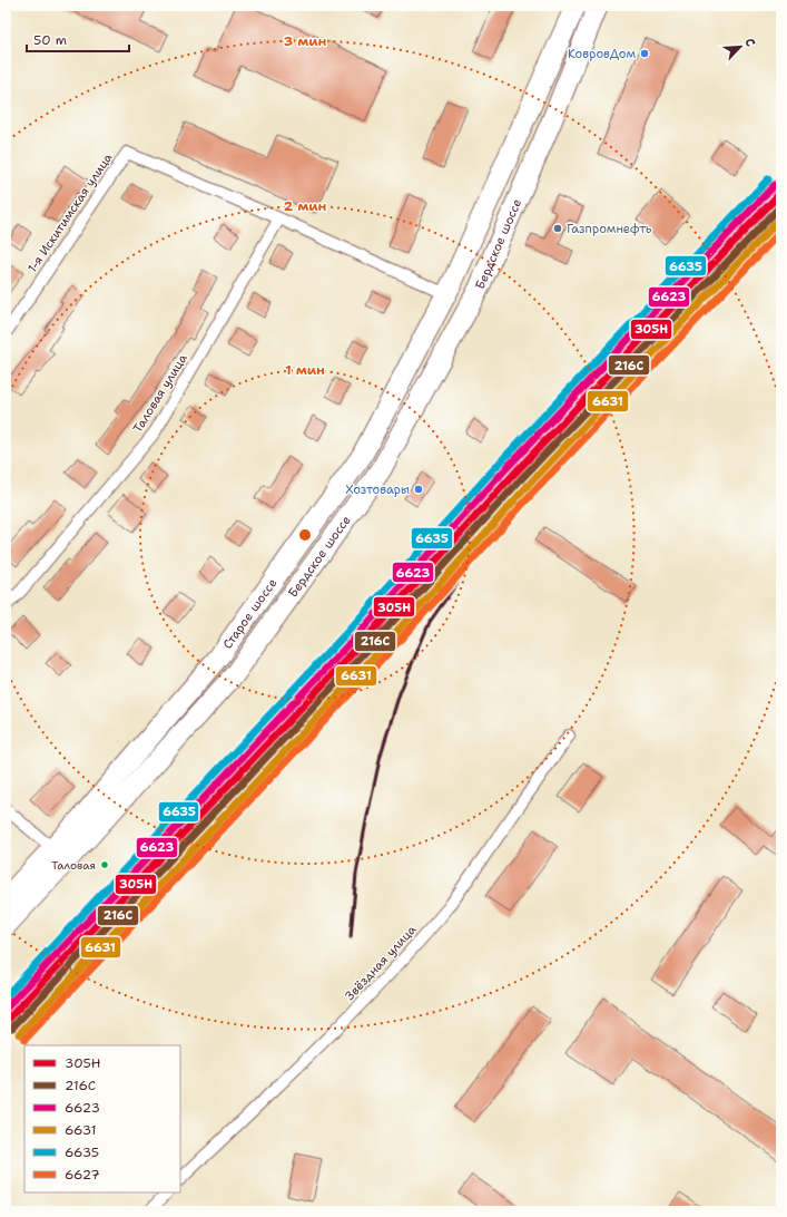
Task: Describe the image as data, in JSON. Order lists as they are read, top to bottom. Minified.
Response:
{"streets":{"highway":["Бердское шоссе","Старое шоссе"],"street":["1-я Искитимская улица","Таловая улица","Звёздная улица"]},"crossings":[["1-я Искитимская улица","Бердское шоссе"],["1-я Искитимская улица","Таловая улица"],["1-я Искитимская улица","Старое шоссе"],["Бердское шоссе","Старое шоссе"]],"places":["КовровДом","Газпромнефть","Хозтовары","Таловая"],"lines":["transit line 6635","transit line 6623","transit line 305Н","transit line 216С","transit line 6631","transit line 6627"],"legend":["305Н","216С","6623","6631","6635","6627"],"scale_bar":"50 m","north":"top right","rings":["3 мин","2 мин","1 мин"]}
